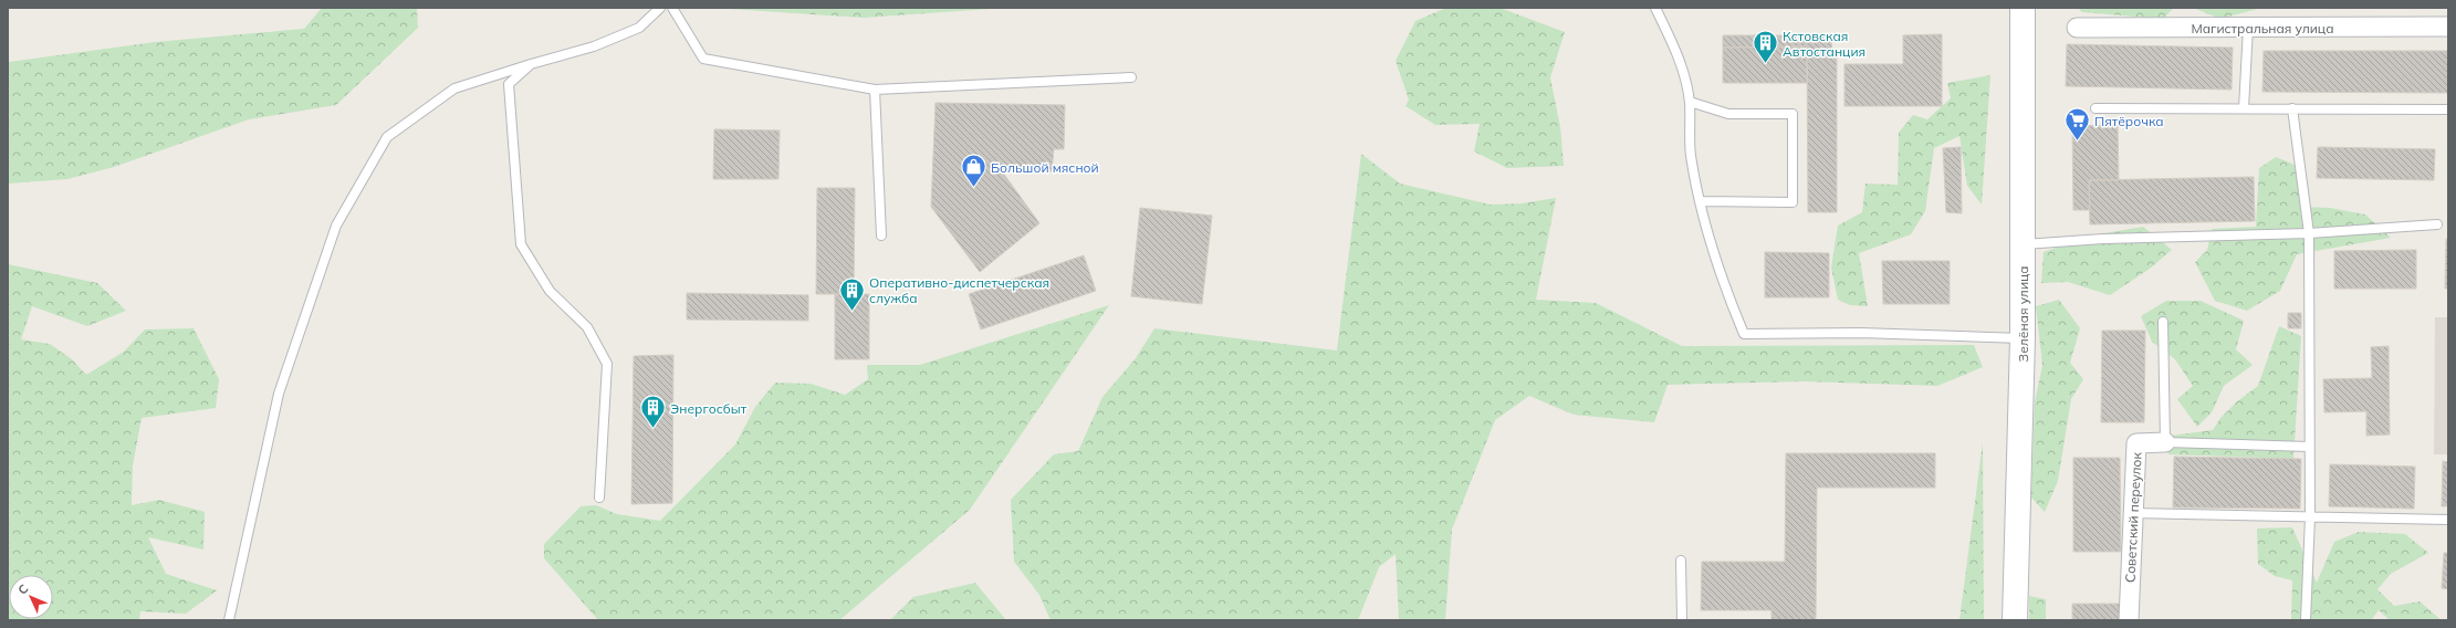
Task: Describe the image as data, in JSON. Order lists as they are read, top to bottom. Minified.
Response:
{"streets":{"main road":["Зелёная улица"],"street":["Магистральная улица","Советский переулок"]},"places":{"building":["Кстовская Автостанция","Оперативно-диспетчерская служба","Энергосбыт"],"supermarket":["Пятёрочка"],"shop":["Большой мясной"]},"north":"top left"}
